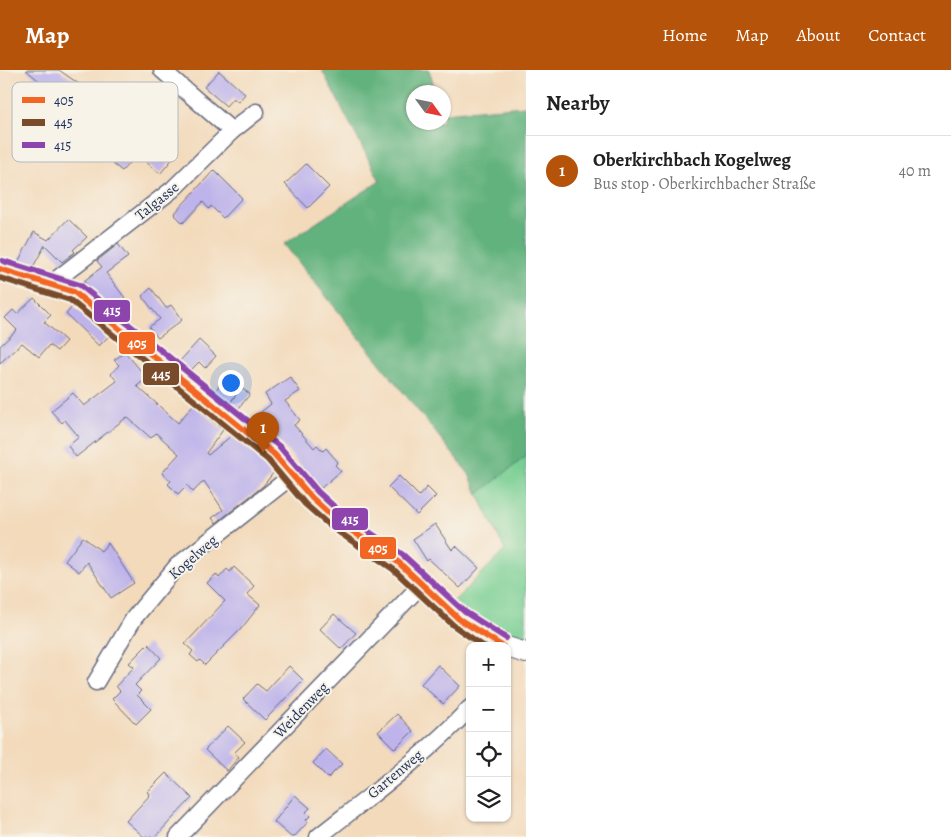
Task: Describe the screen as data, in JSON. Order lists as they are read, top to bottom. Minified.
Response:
{"streets":{"street":["Talgasse","Kogelweg","Weidenweg","Gartenweg"]},"lines":["transit line 415","transit line 405","transit line 445"],"legend":["405","445","415"],"north":"bottom right","page":{"header":"Map","nav":["Home","Map","About","Contact"],"heading":"Nearby","list":[{"mark":"1","name":"Oberkirchbach Kogelweg","note":"Bus stop · Oberkirchbacher Straße","value":"40 m"}],"pins":"1","map_buttons":["+","−"]}}
